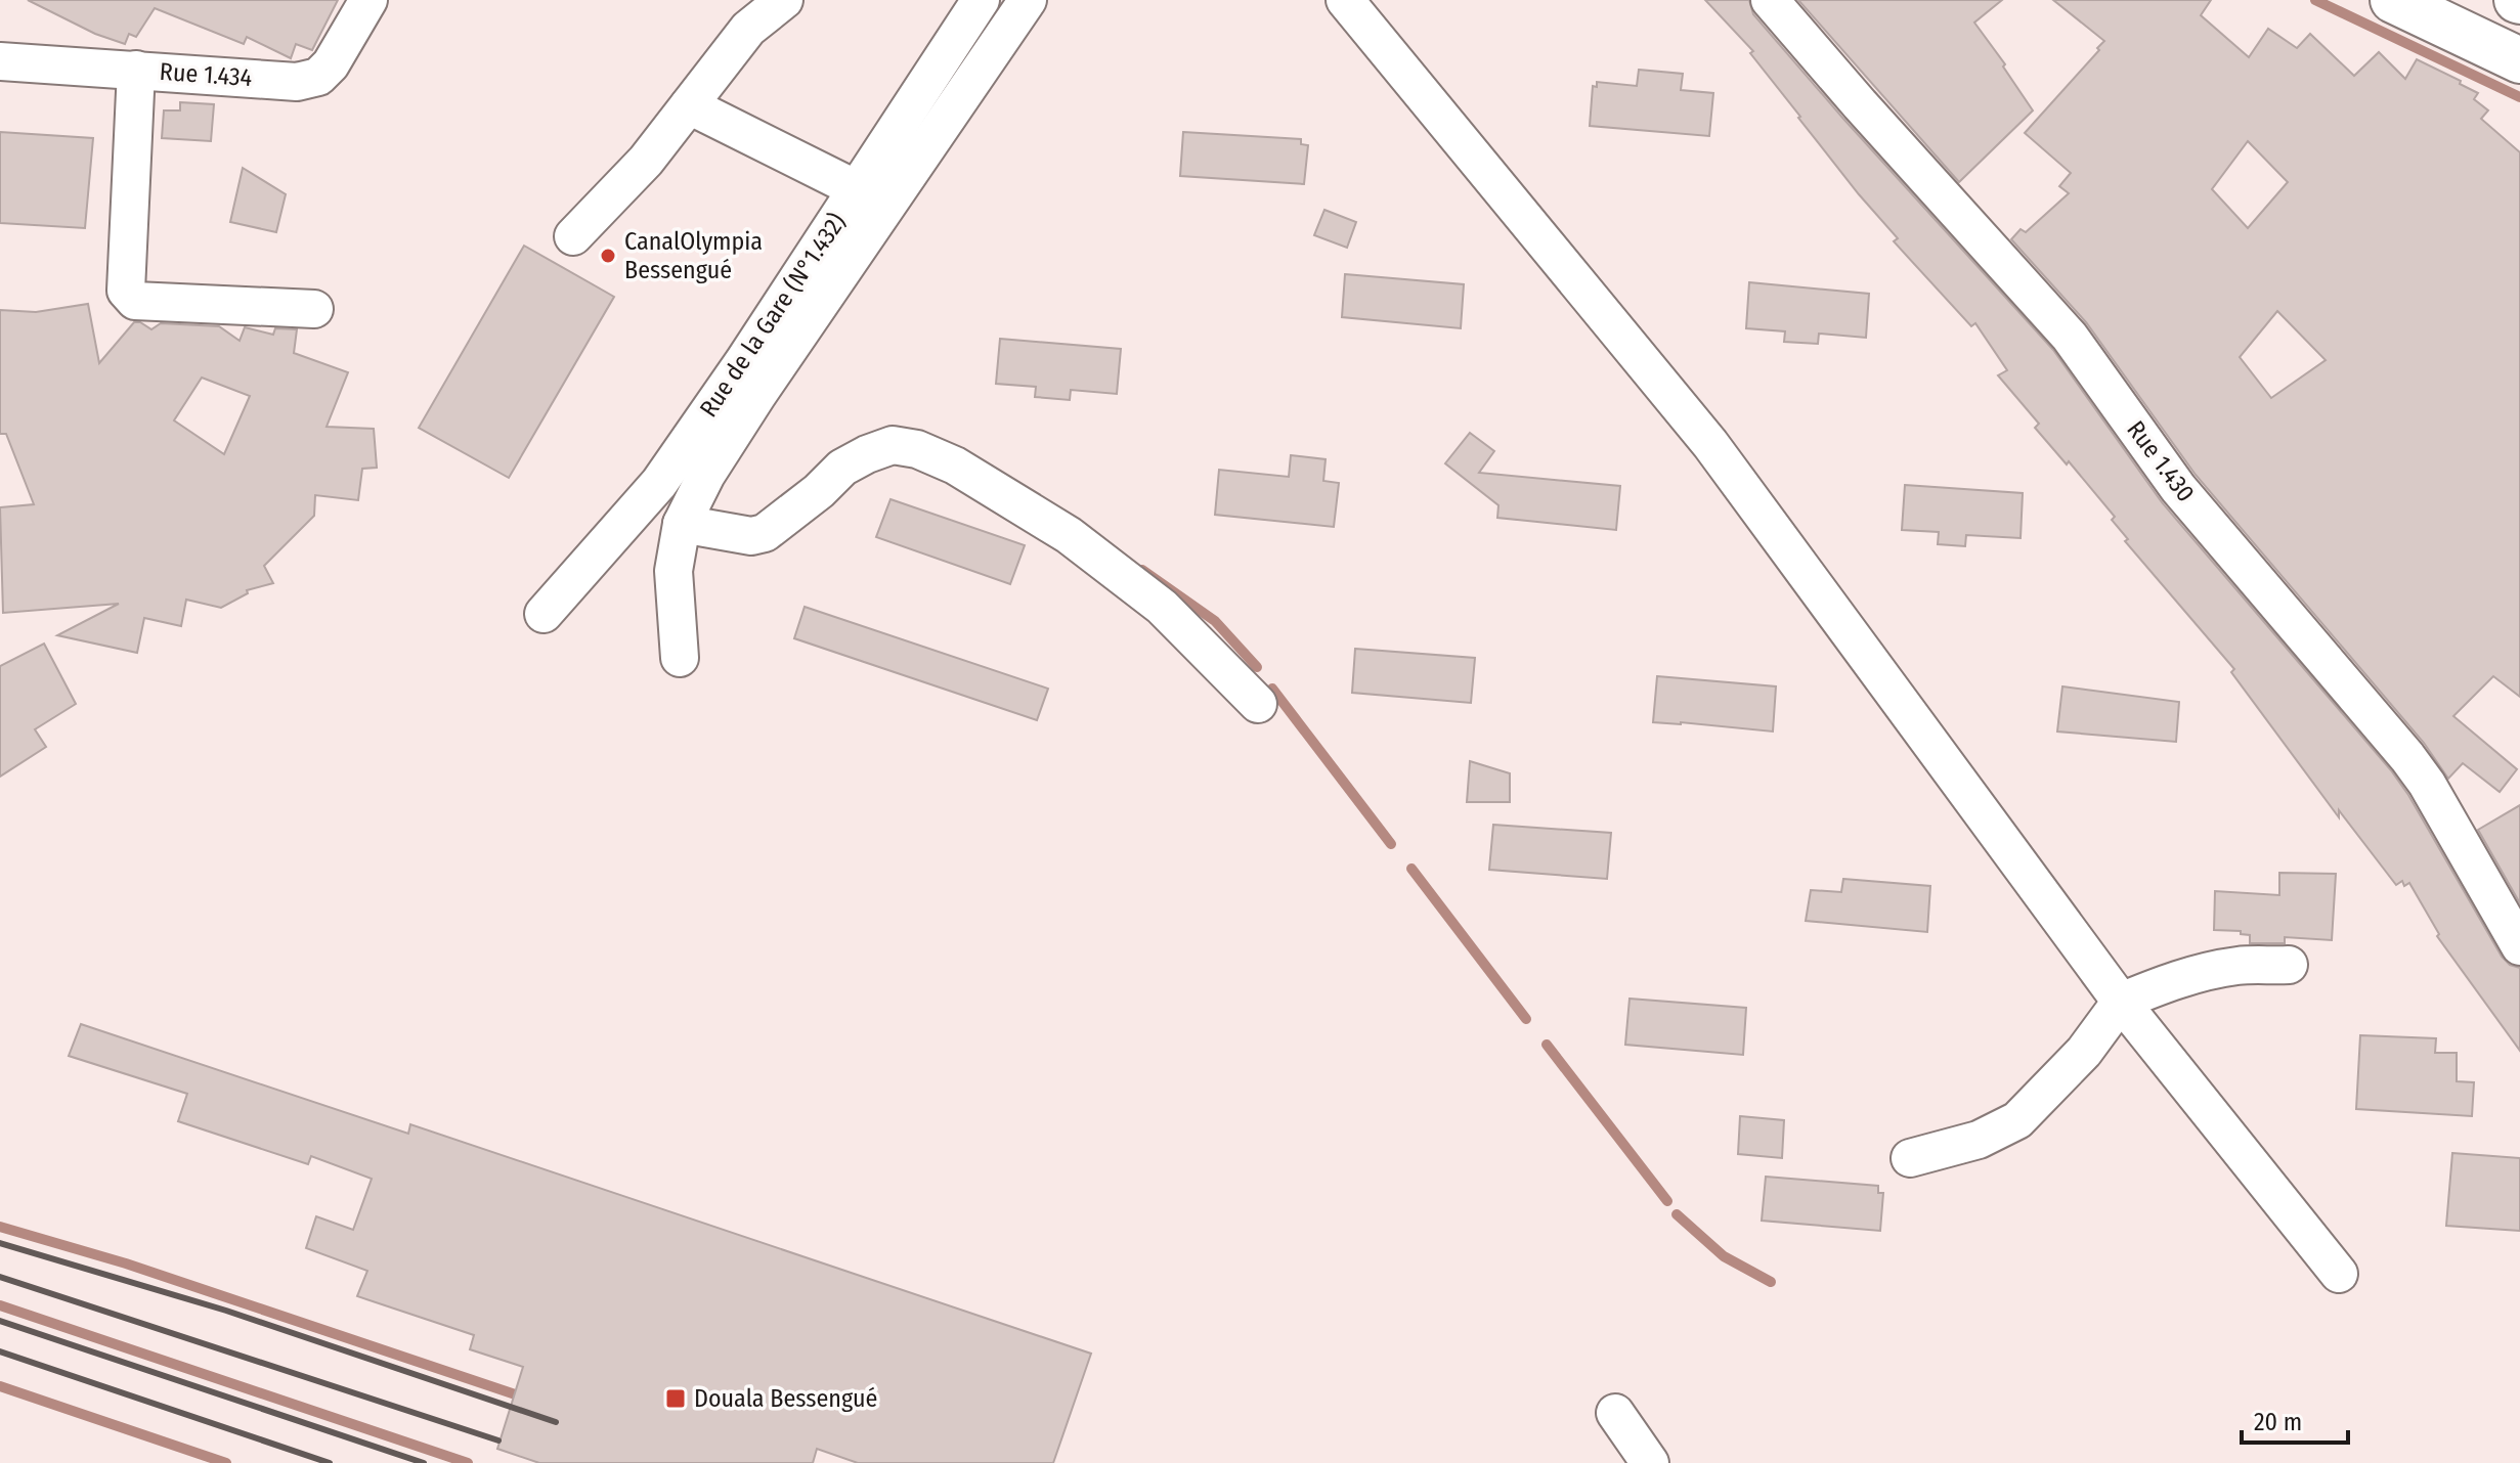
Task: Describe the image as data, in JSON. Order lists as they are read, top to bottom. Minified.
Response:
{"streets":{"street":["Rue 1.434","Rue de la Gare (N°1.432)","Rue 1.430"]},"places":{"other":["CanalOlympia Bessengué"],"transit":["Douala Bessengué"]},"scale_bar":"20 m"}
